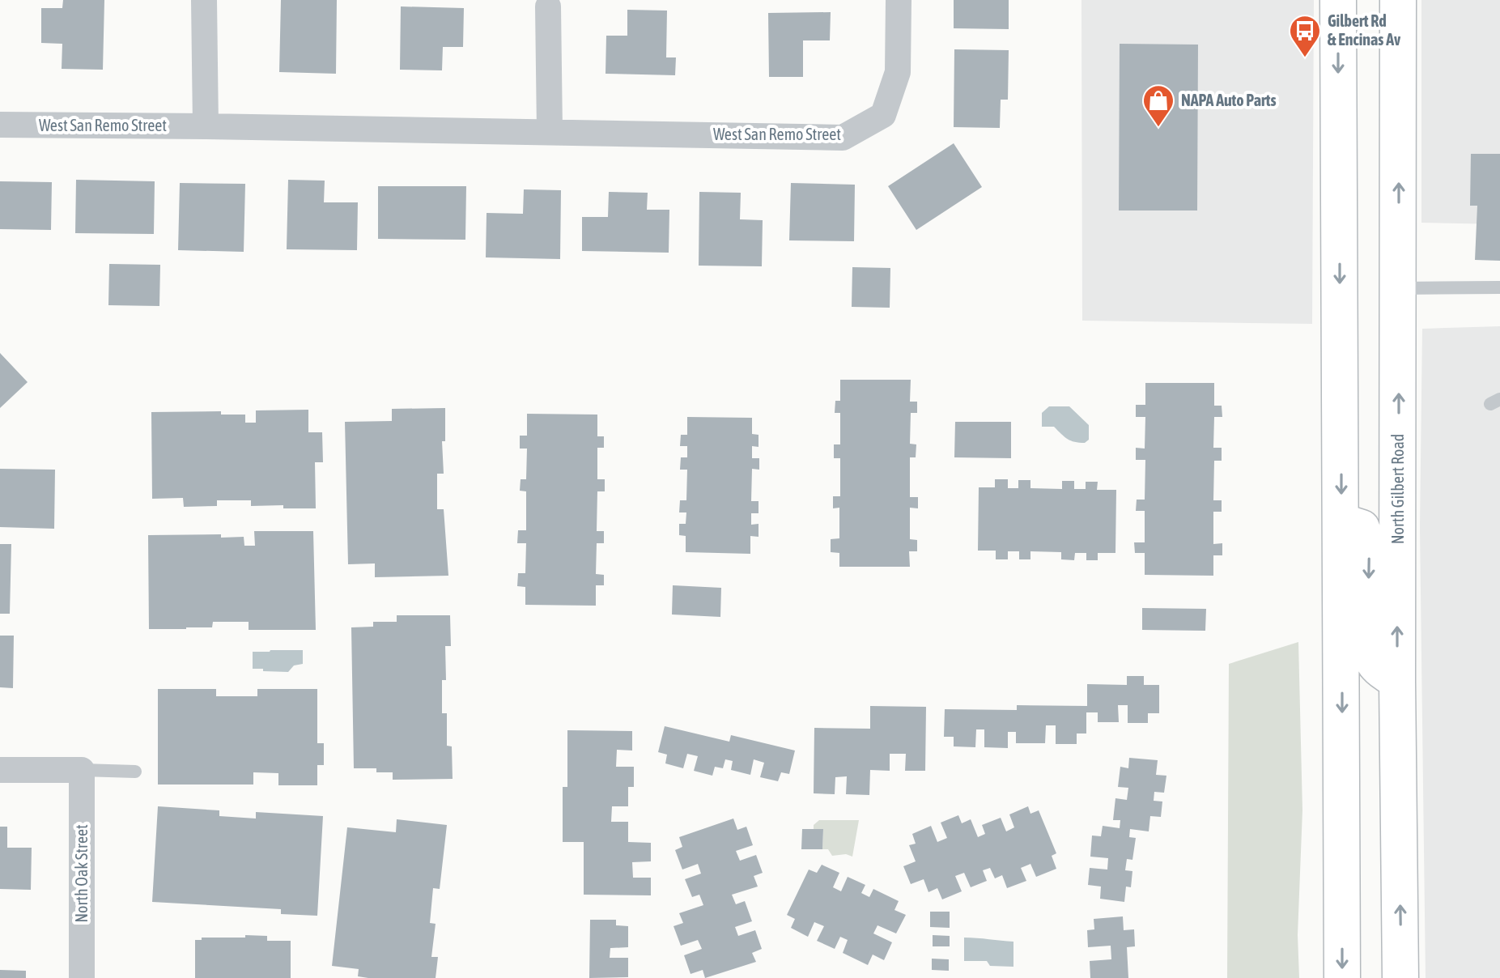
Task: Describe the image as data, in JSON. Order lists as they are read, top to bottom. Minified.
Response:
{"streets":{"main road":["North Gilbert Road"],"street":["West San Remo Street","North Oak Street"]},"places":{"bus stop":["Gilbert Rd & Encinas Av"],"shop":["NAPA Auto Parts"]}}
